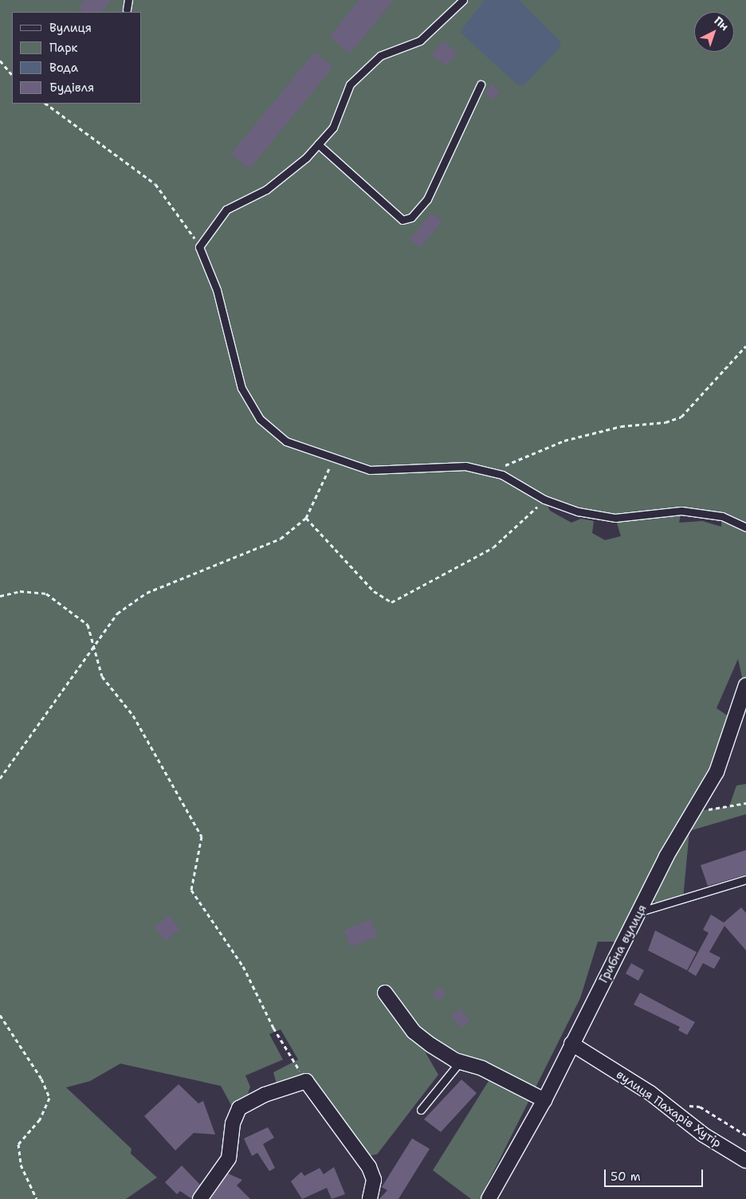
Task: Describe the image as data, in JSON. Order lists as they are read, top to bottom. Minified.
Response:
{"streets":{"street":["Грибна вулиця","вулиця Пахарів Хутір"]},"crossings":[["Грибна вулиця","вулиця Пахарів Хутір"]],"legend":["Вулиця","Парк","Вода","Будівля"],"scale_bar":"50 m","north":"top right"}
